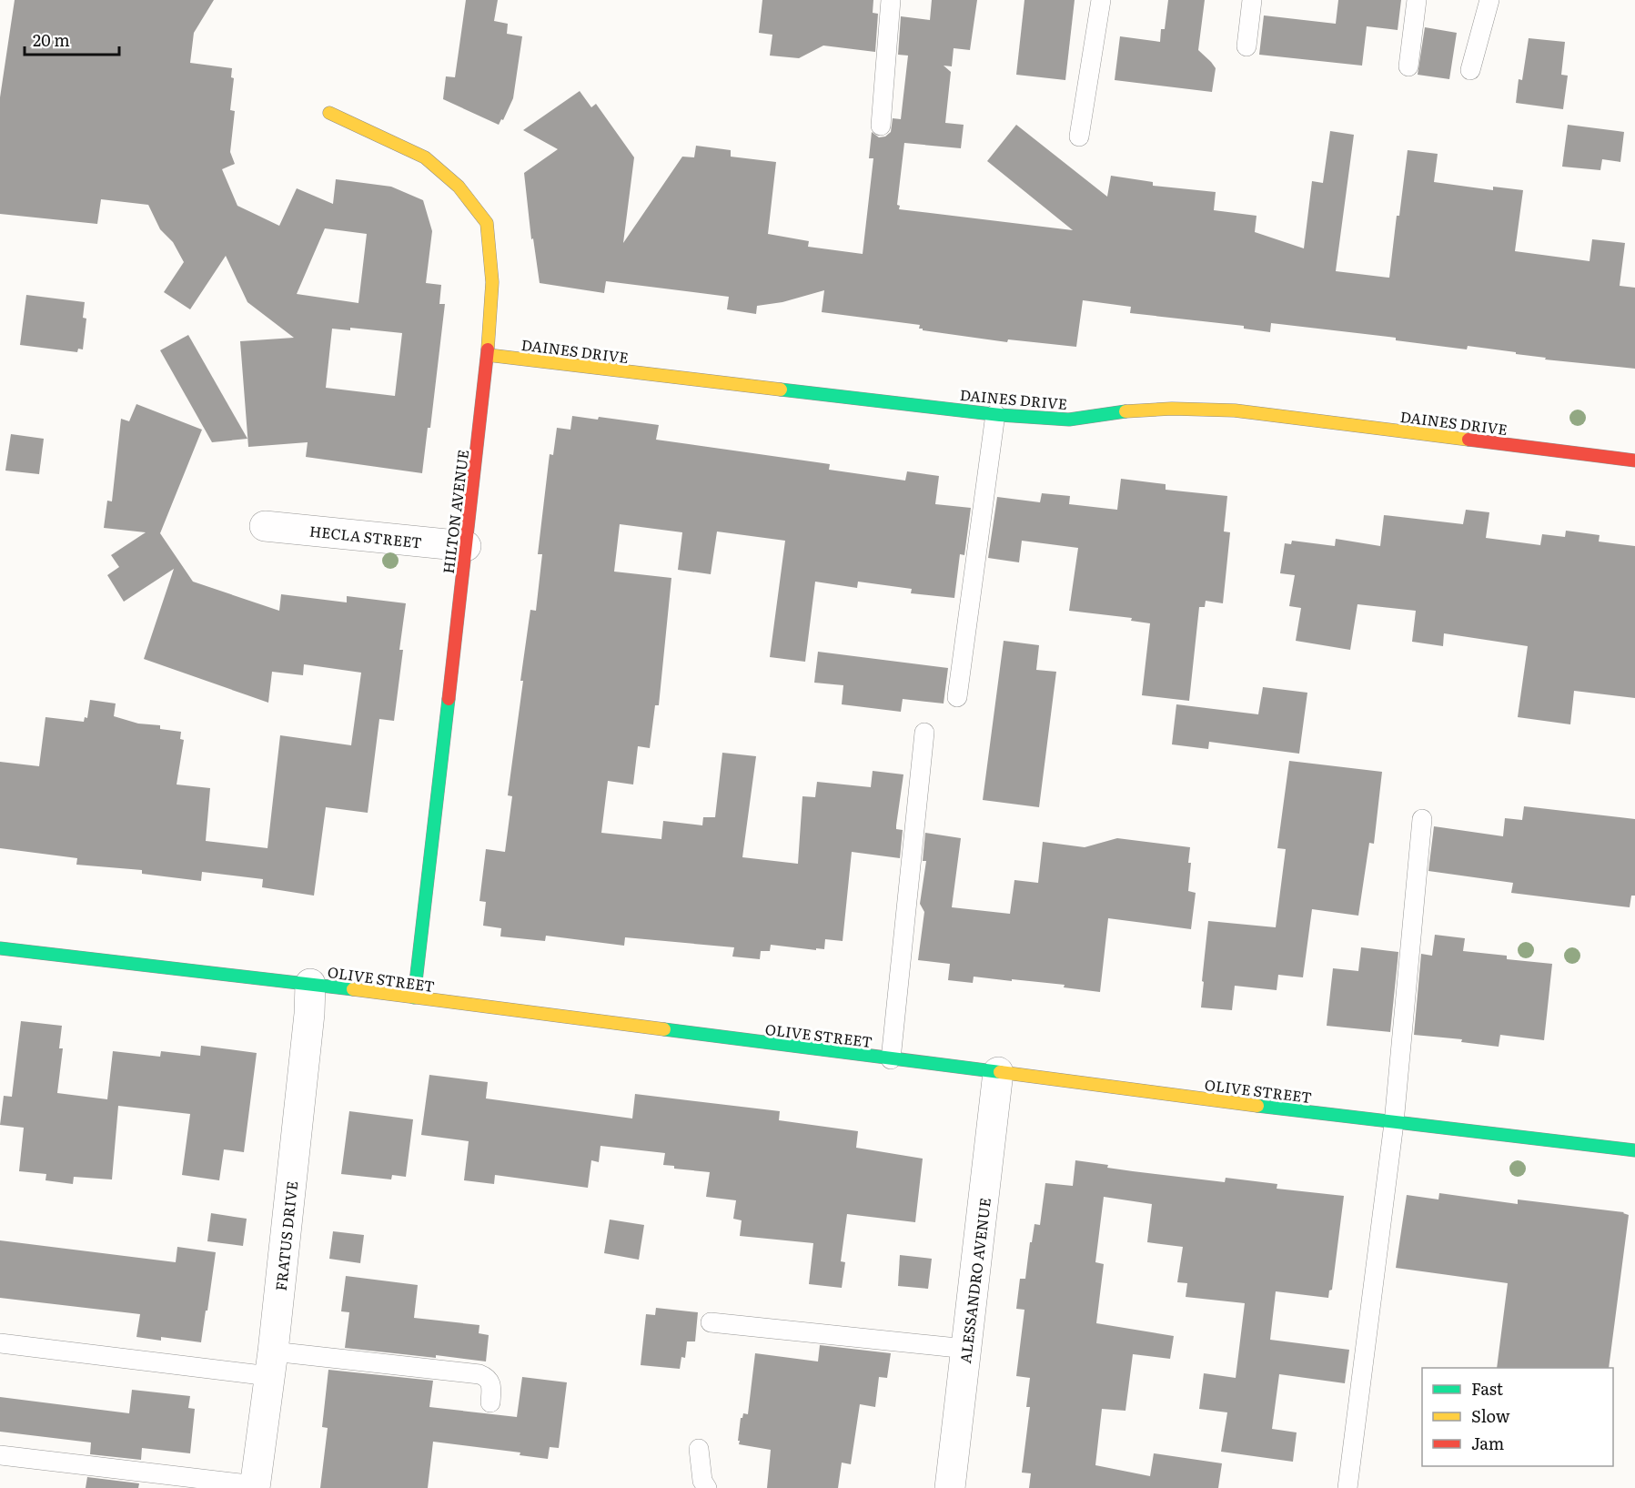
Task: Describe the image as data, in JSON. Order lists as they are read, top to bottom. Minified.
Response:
{"streets":{"street":["DAINES DRIVE","HILTON AVENUE","HECLA STREET","OLIVE STREET","FRATUS DRIVE","ALESSANDRO AVENUE"]},"crossings":[["DAINES DRIVE","HILTON AVENUE"],["HILTON AVENUE","HECLA STREET"],["HILTON AVENUE","OLIVE STREET"],["OLIVE STREET","FRATUS DRIVE"],["OLIVE STREET","ALESSANDRO AVENUE"]],"legend":["Fast","Slow","Jam"],"scale_bar":"20 m"}
